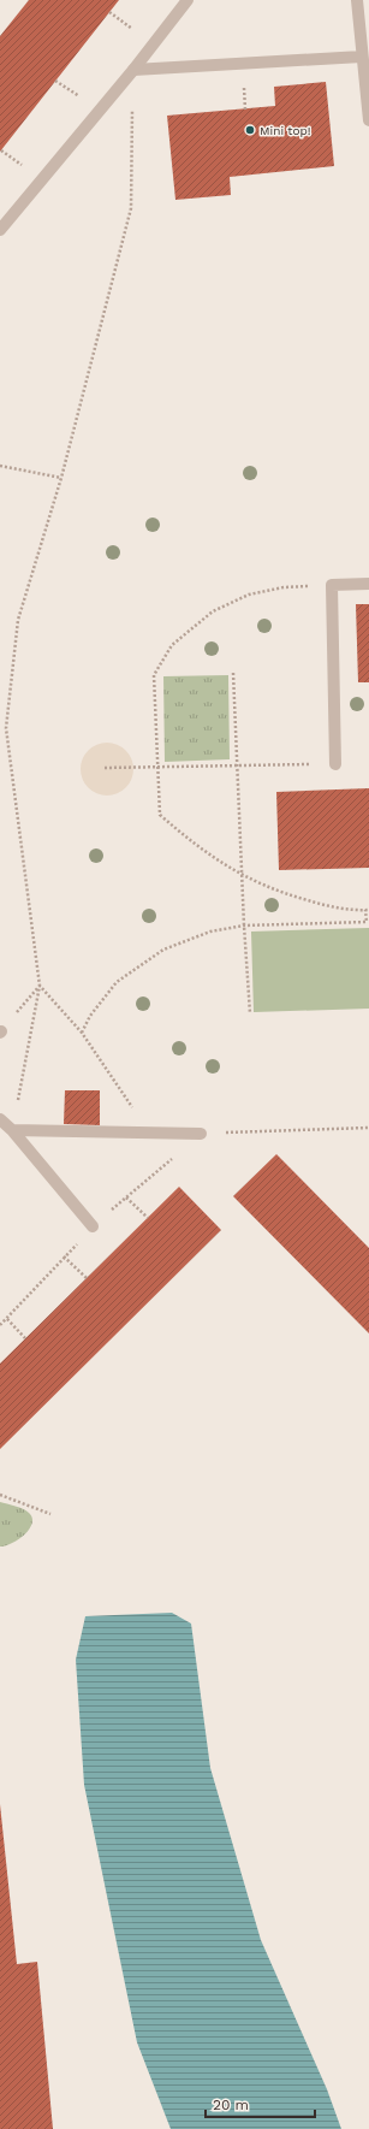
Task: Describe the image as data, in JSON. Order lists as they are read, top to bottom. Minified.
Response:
{"places":["Mini top!"],"scale_bar":"20 m"}
